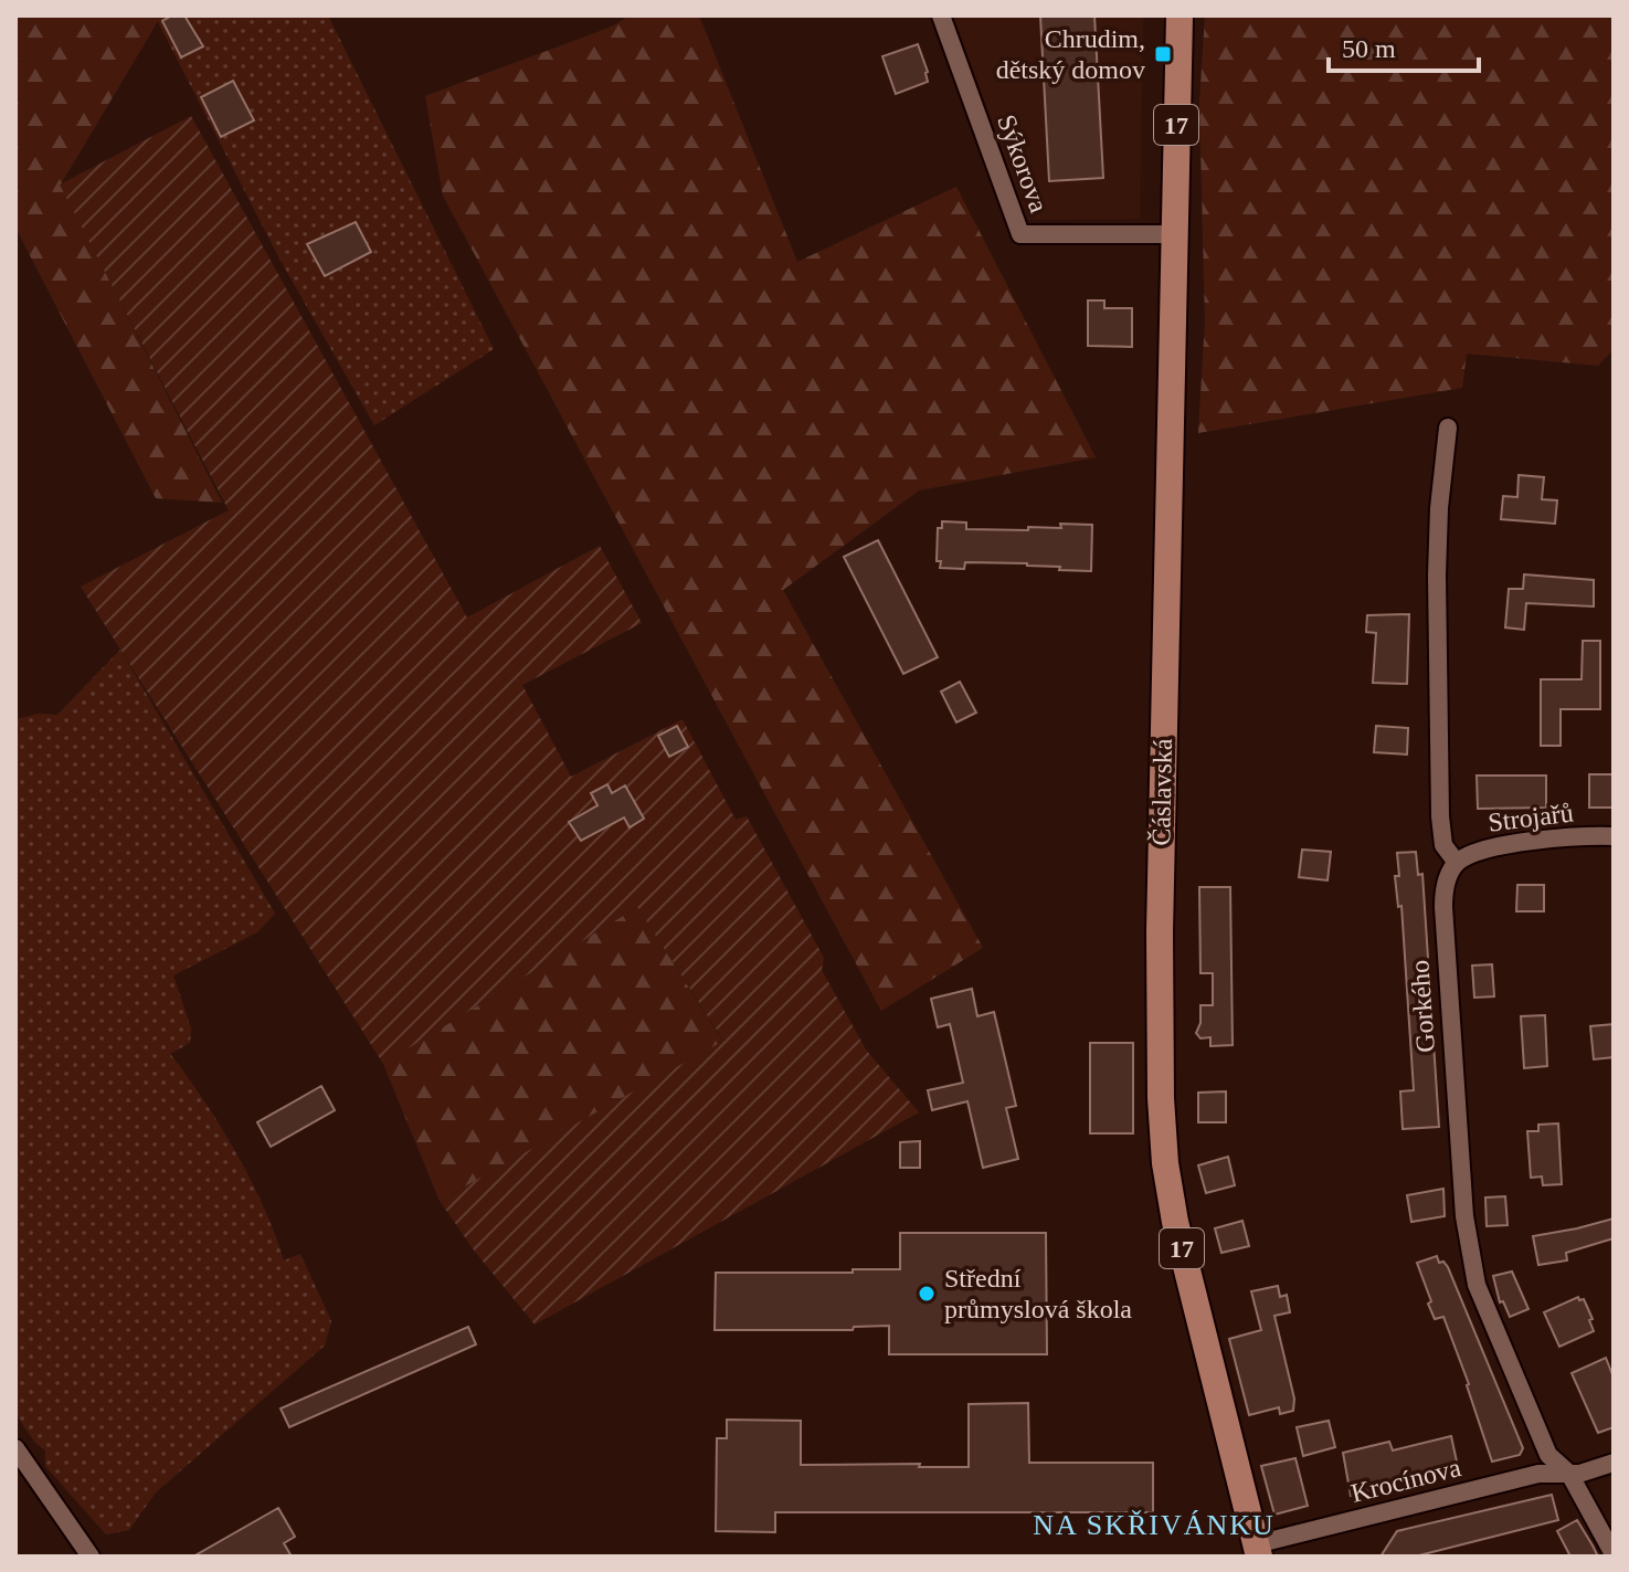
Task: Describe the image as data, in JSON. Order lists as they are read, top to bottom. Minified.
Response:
{"streets":{"main road":["17","Čáslavská"],"street":["Sýkorova","Strojařů","Gorkého","Krocínova"]},"crossings":[["Sýkorova","Čáslavská"],["Čáslavská","Krocínova"],["Strojařů","Gorkého"],["Gorkého","Krocínova"]],"districts":["NA SKŘIVÁNKU"],"places":{"transit":["Chrudim, dětský domov"],"other":["Střední průmyslová škola"]},"scale_bar":"50 m"}
